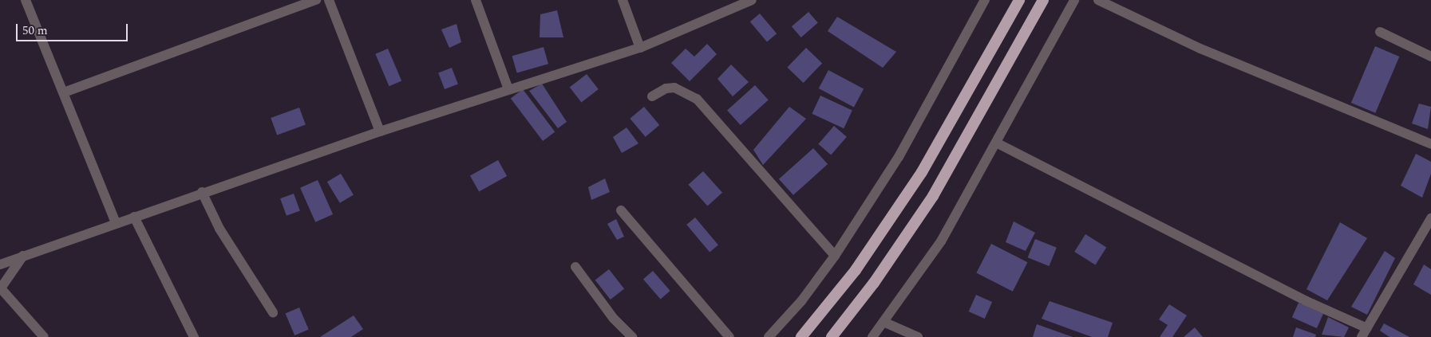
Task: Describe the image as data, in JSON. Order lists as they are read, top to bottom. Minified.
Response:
{"scale_bar":"50 m"}
